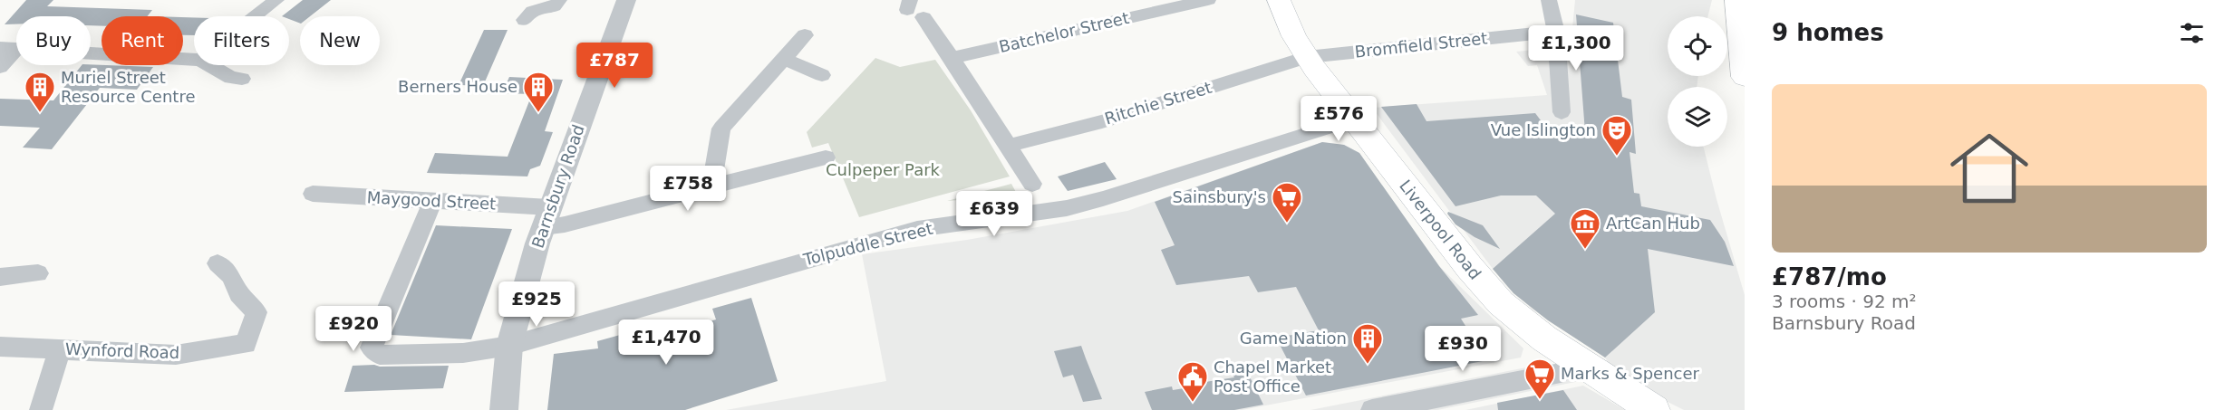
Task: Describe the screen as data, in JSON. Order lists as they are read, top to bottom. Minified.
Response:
{"streets":{"main road":["Liverpool Road"],"street":["Batchelor Street","Bromfield Street","Ritchie Street","Barnsbury Road","Maygood Street","Tolpuddle Street","Wynford Road"]},"crossings":[["Bromfield Street","Ritchie Street"],["Bromfield Street","Liverpool Road"],["Ritchie Street","Liverpool Road"],["Barnsbury Road","Maygood Street"],["Barnsbury Road","Tolpuddle Street"],["Maygood Street","Tolpuddle Street"],["Liverpool Road","Tolpuddle Street"]],"parks":["Culpeper Park"],"places":{"building":["Muriel Street Resource Centre","Berners House","Game Nation"],"theatre":["Vue Islington"],"supermarket":["Sainsbury's","Marks & Spencer"],"museum":["ArtCan Hub"],"public building":["Chapel Market Post Office"]},"page":{"heading":"9 homes","chip":["Buy","Rent","Filters","New"],"price":["£1,300","£787","£576","£758","£639","£925","£920","£1,470","£930"],"list":[{"name":"£787/mo","note":"3 rooms · 92 m² · Barnsbury Road"}]}}
